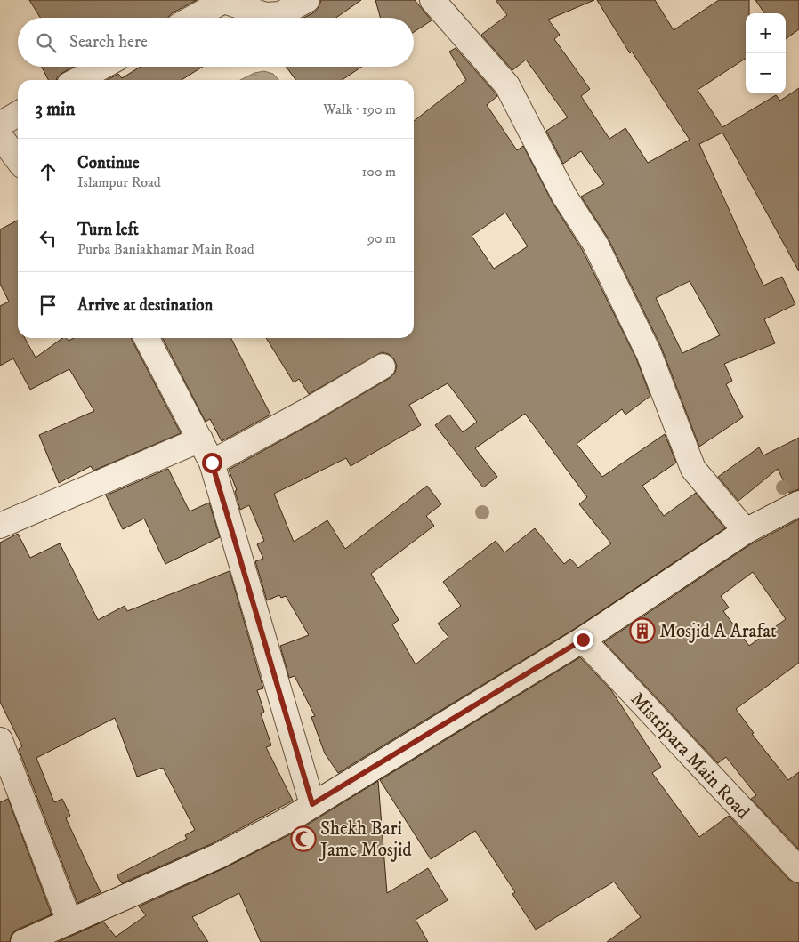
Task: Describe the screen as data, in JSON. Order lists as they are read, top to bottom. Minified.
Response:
{"streets":{"street":["Mistripara Main Road"]},"places":{"building":["Mosjid A Arafat"],"mosque":["Shekh Bari Jame Mosjid"]},"page":{"map_buttons":["+","−"],"search":"Search here","heading":["3 min","Walk · 190 m"],"list":[["Continue","Islampur Road","100 m"],["Turn left","Purba Baniakhamar Main Road","90 m"],"Arrive at destination"]}}
